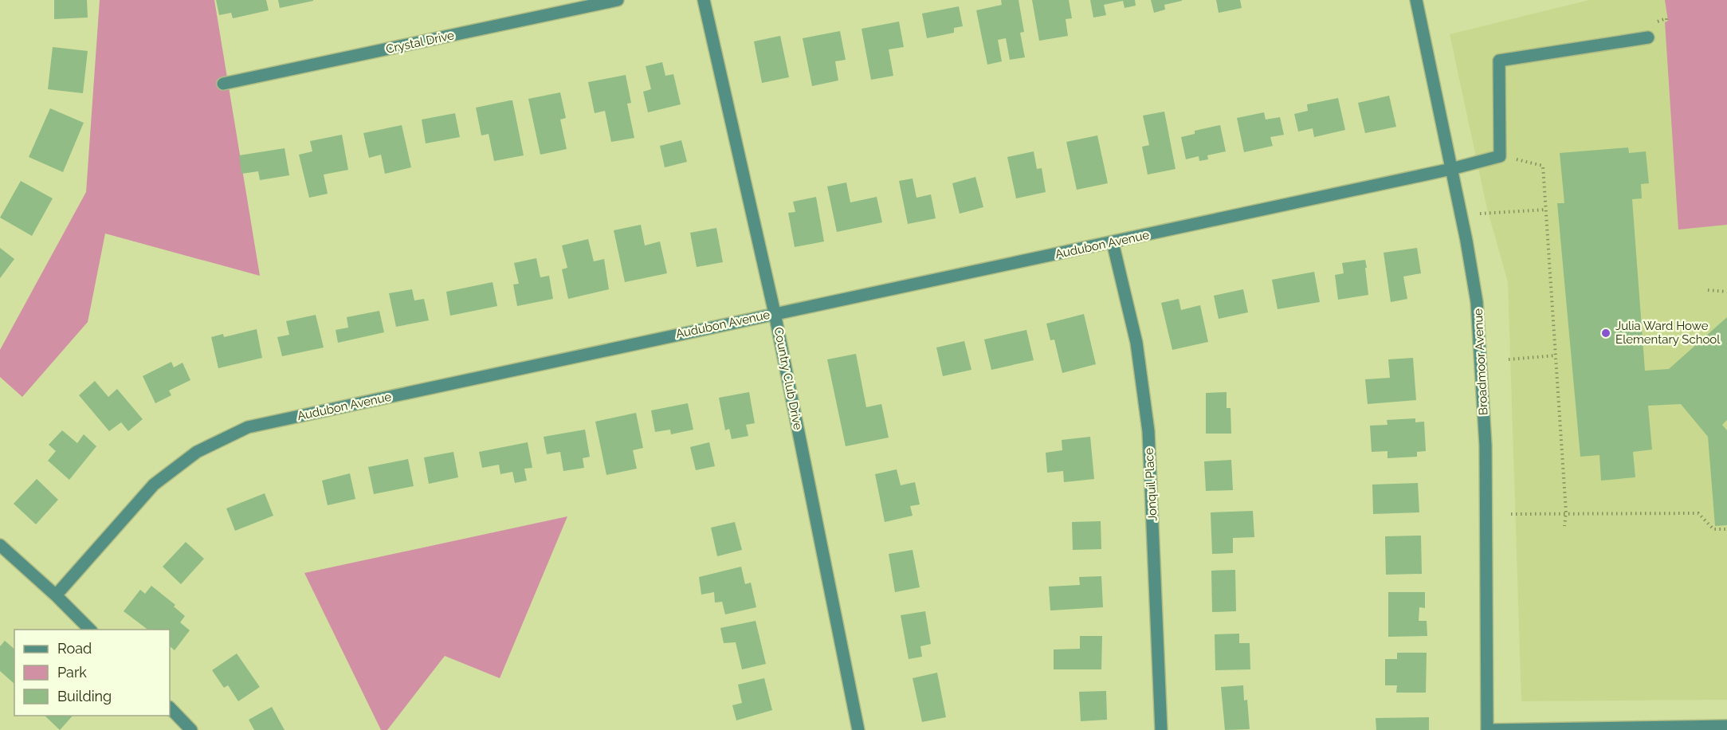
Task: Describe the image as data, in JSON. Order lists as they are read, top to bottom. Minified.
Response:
{"streets":{"street":["Crystal Drive","Audubon Avenue","Broadmoor Avenue","Country Club Drive","Jonquil Place"]},"crossings":[["Audubon Avenue","Broadmoor Avenue"],["Audubon Avenue","Country Club Drive"],["Audubon Avenue","Jonquil Place"]],"places":["Julia Ward Howe Elementary School"],"legend":["Road","Park","Building"]}
